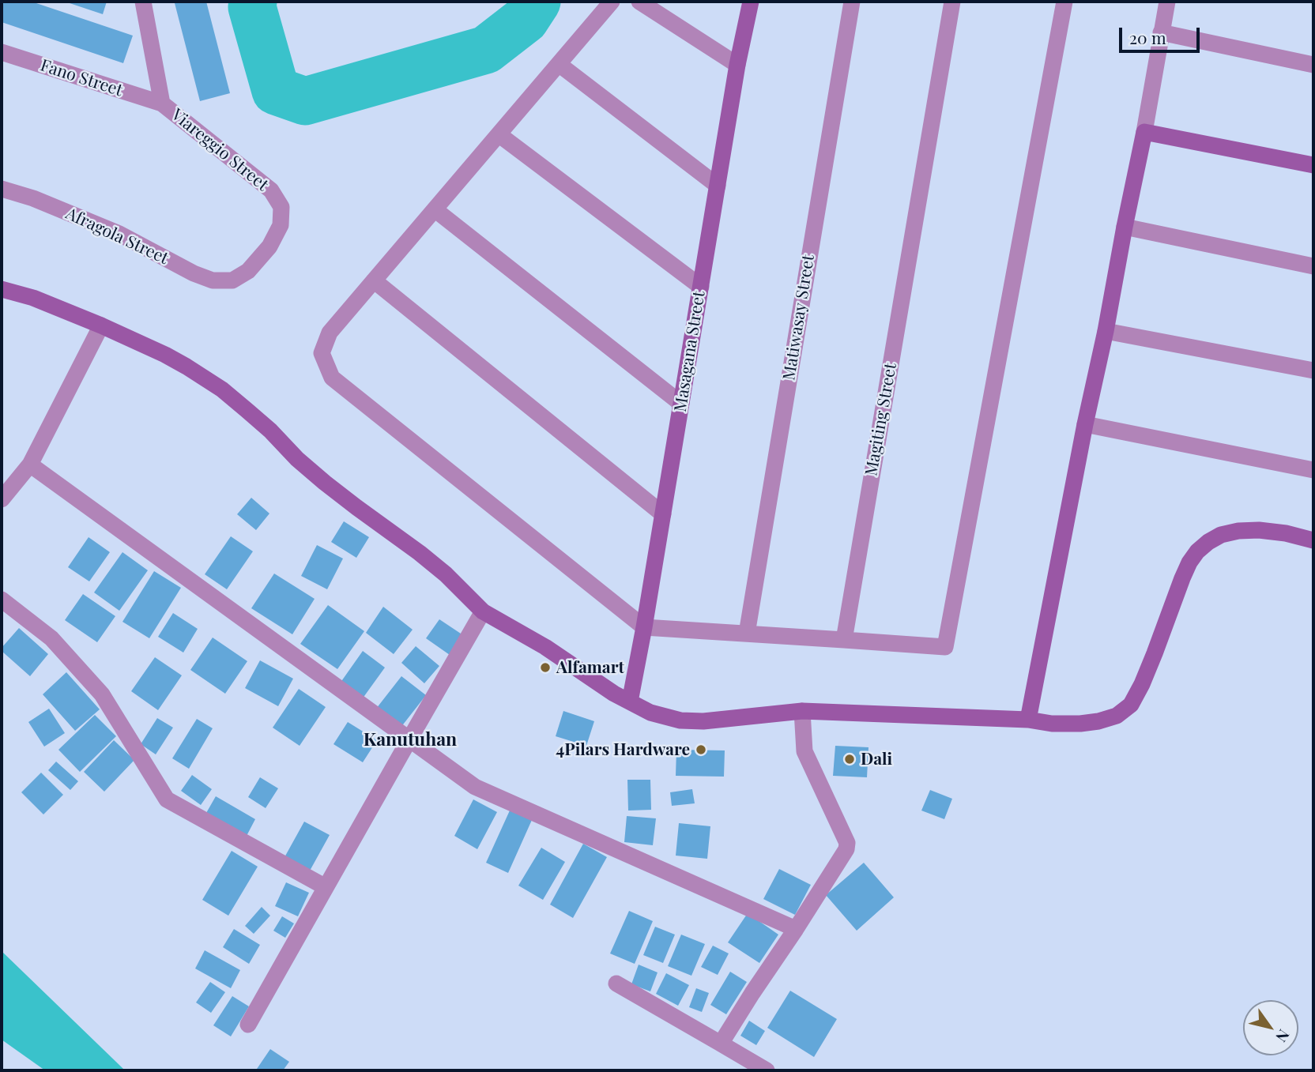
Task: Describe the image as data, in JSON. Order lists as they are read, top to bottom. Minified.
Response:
{"streets":{"street":["Fano Street","Viareggio Street","Afragola Street","Matiwasay Street","Masagana Street","Magiting Street"]},"crossings":[["Fano Street","Viareggio Street"],["Viareggio Street","Afragola Street"]],"districts":["Kanutuhan"],"places":["Alfamart","4Pilars Hardware","Dali"],"scale_bar":"20 m","north":"bottom right"}
